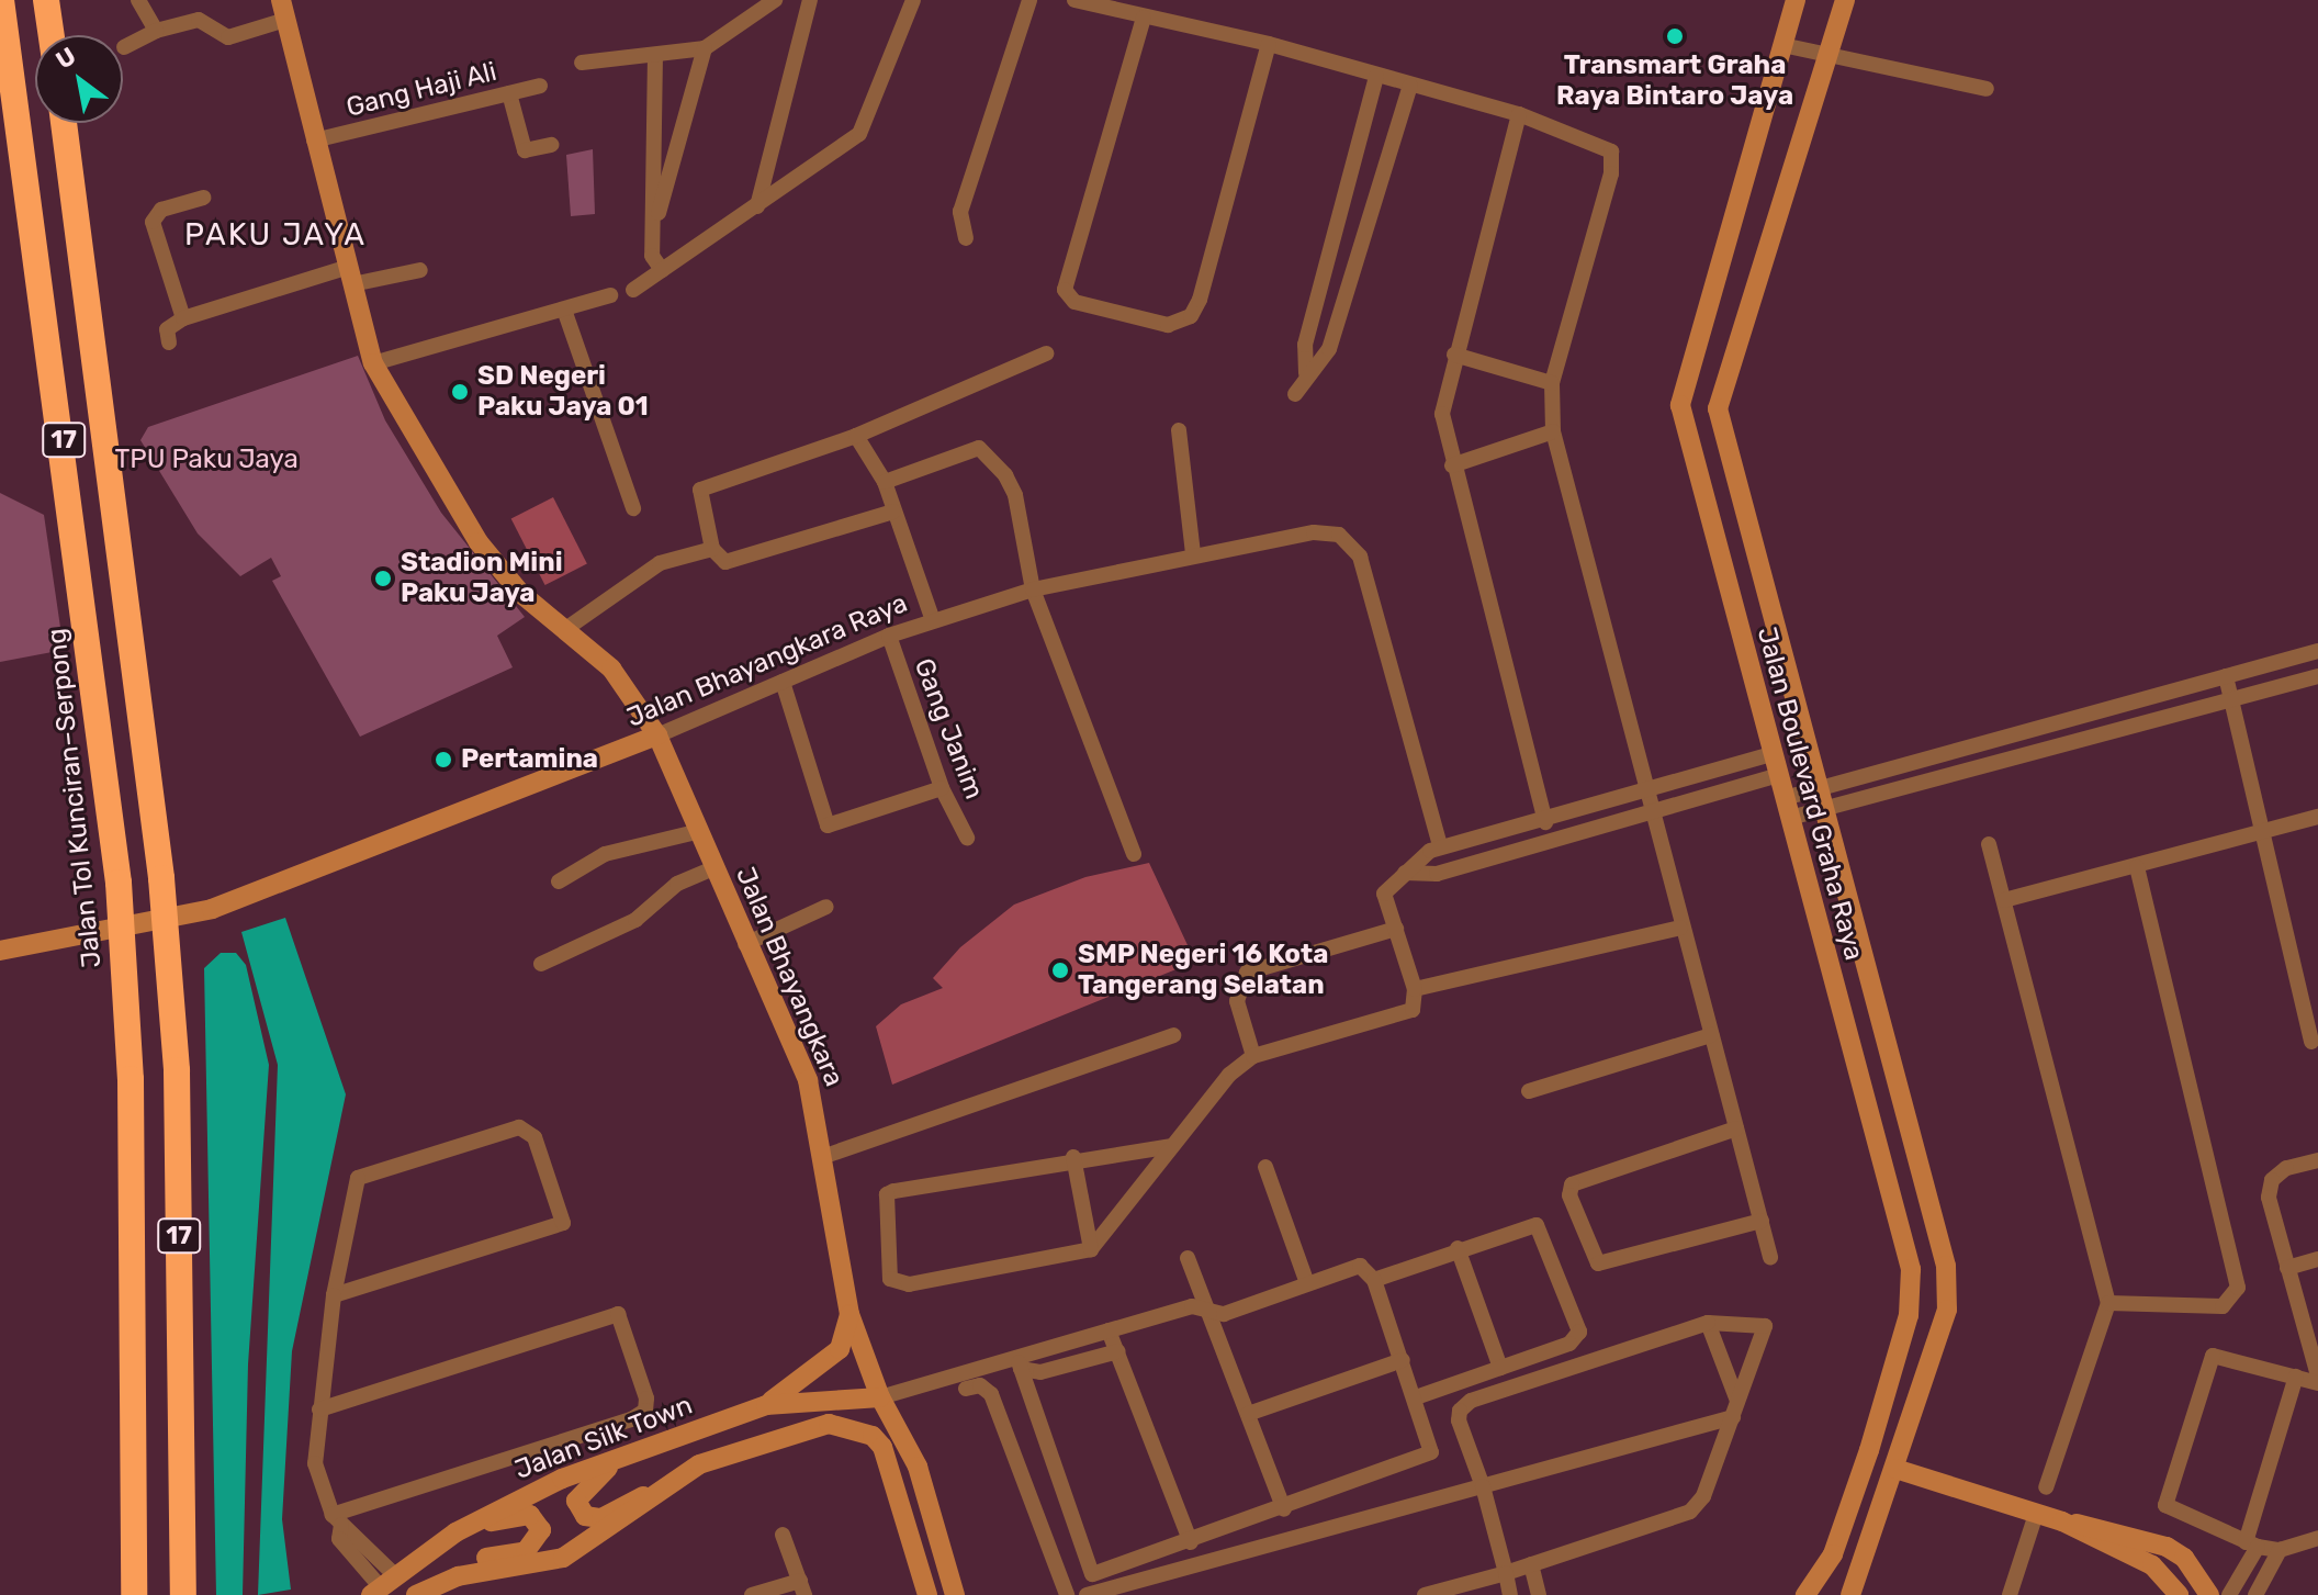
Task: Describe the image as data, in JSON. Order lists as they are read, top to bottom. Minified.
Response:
{"streets":{"highway":["17","Jalan Tol Kunciran–Serpong"],"main road":["Jalan Bhayangkara Raya","Jalan Boulevard Graha Raya","Jalan Bhayangkara","Jalan Silk Town"],"street":["Gang Haji Ali","Gang Janim"]},"crossings":[["Gang Haji Ali","Jalan Bhayangkara"],["Jalan Bhayangkara Raya","Gang Janim"],["Jalan Bhayangkara Raya","Jalan Bhayangkara"],["Jalan Bhayangkara","Jalan Silk Town"]],"districts":["PAKU JAYA"],"parks":["TPU Paku Jaya"],"places":["Transmart Graha Raya Bintaro Jaya","SD Negeri Paku Jaya 01","Stadion Mini Paku Jaya","Pertamina","SMP Negeri 16 Kota Tangerang Selatan"],"north":"top left"}
